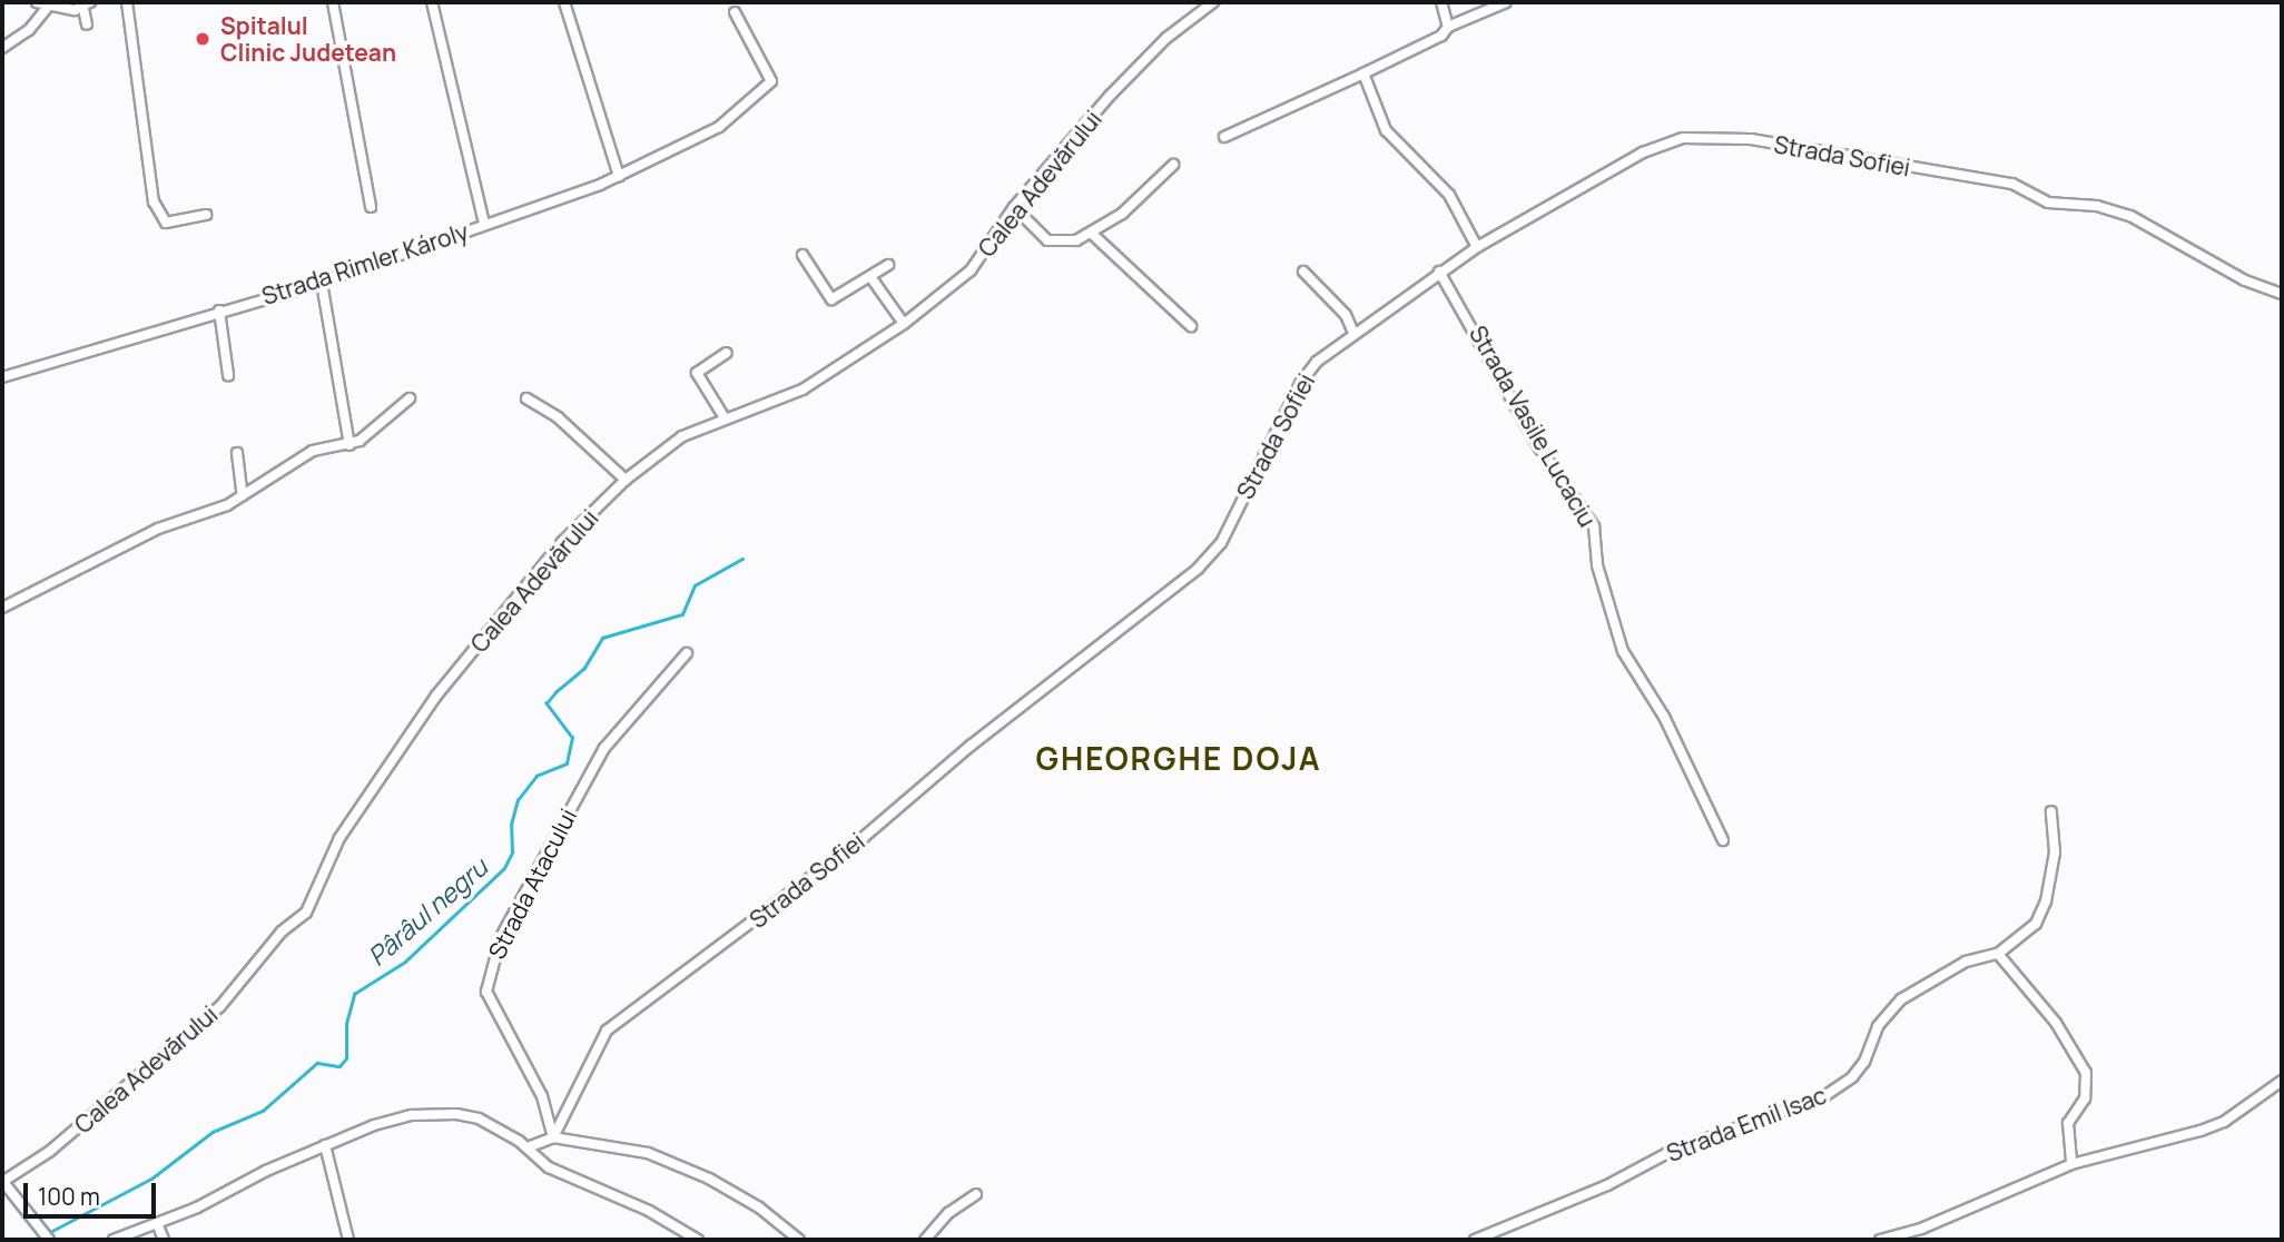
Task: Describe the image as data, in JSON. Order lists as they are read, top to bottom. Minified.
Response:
{"streets":{"street":["Strada Sofiei","Calea Adevărului","Strada Rimler Károly","Strada Vasile Lucaciu","Strada Atacului","Strada Emil Isac"]},"crossings":[["Strada Sofiei","Strada Vasile Lucaciu"],["Strada Sofiei","Strada Atacului"]],"districts":["GHEORGHE DOJA"],"water":["Pârâul negru"],"places":["Spitalul Clinic Judetean"],"scale_bar":"100 m"}
